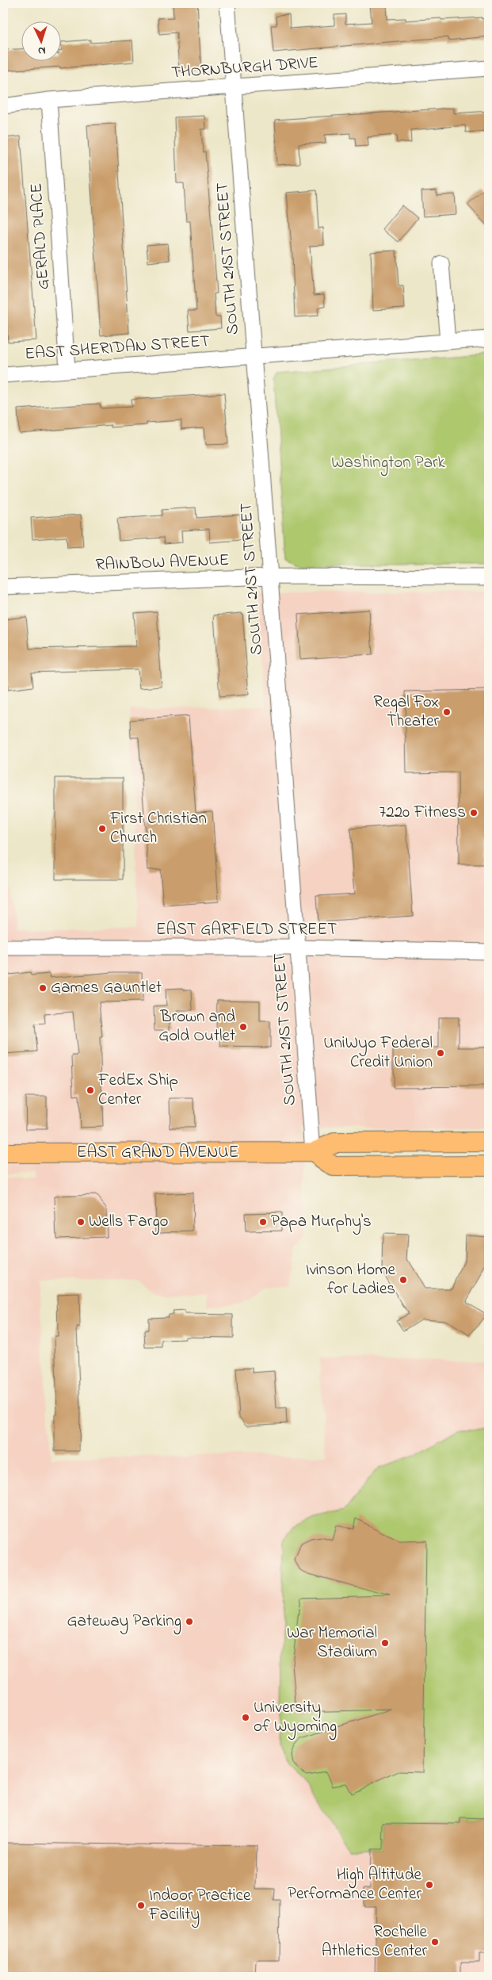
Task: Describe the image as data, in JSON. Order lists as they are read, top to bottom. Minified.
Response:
{"streets":{"main road":["EAST GRAND AVENUE"],"street":["THORNBURGH DRIVE","GERALD PLACE","SOUTH 21ST STREET","EAST SHERIDAN STREET","RAINBOW AVENUE","EAST GARFIELD STREET"]},"crossings":[["THORNBURGH DRIVE","GERALD PLACE"],["THORNBURGH DRIVE","SOUTH 21ST STREET"],["GERALD PLACE","EAST SHERIDAN STREET"],["SOUTH 21ST STREET","EAST SHERIDAN STREET"],["SOUTH 21ST STREET","RAINBOW AVENUE"],["SOUTH 21ST STREET","EAST GARFIELD STREET"],["SOUTH 21ST STREET","EAST GRAND AVENUE"]],"parks":["Washington Park"],"places":["Regal Fox Theater","7220 Fitness","First Christian Church","Games Gauntlet","Brown and Gold Outlet","UniWyo Federal Credit Union","FedEx Ship Center","Wells Fargo","Papa Murphy's","Ivinson Home for Ladies","Gateway Parking","War Memorial Stadium","University of Wyoming","High Altitude Performance Center","Indoor Practice Facility","Rochelle Athletics Center"],"north":"bottom"}
